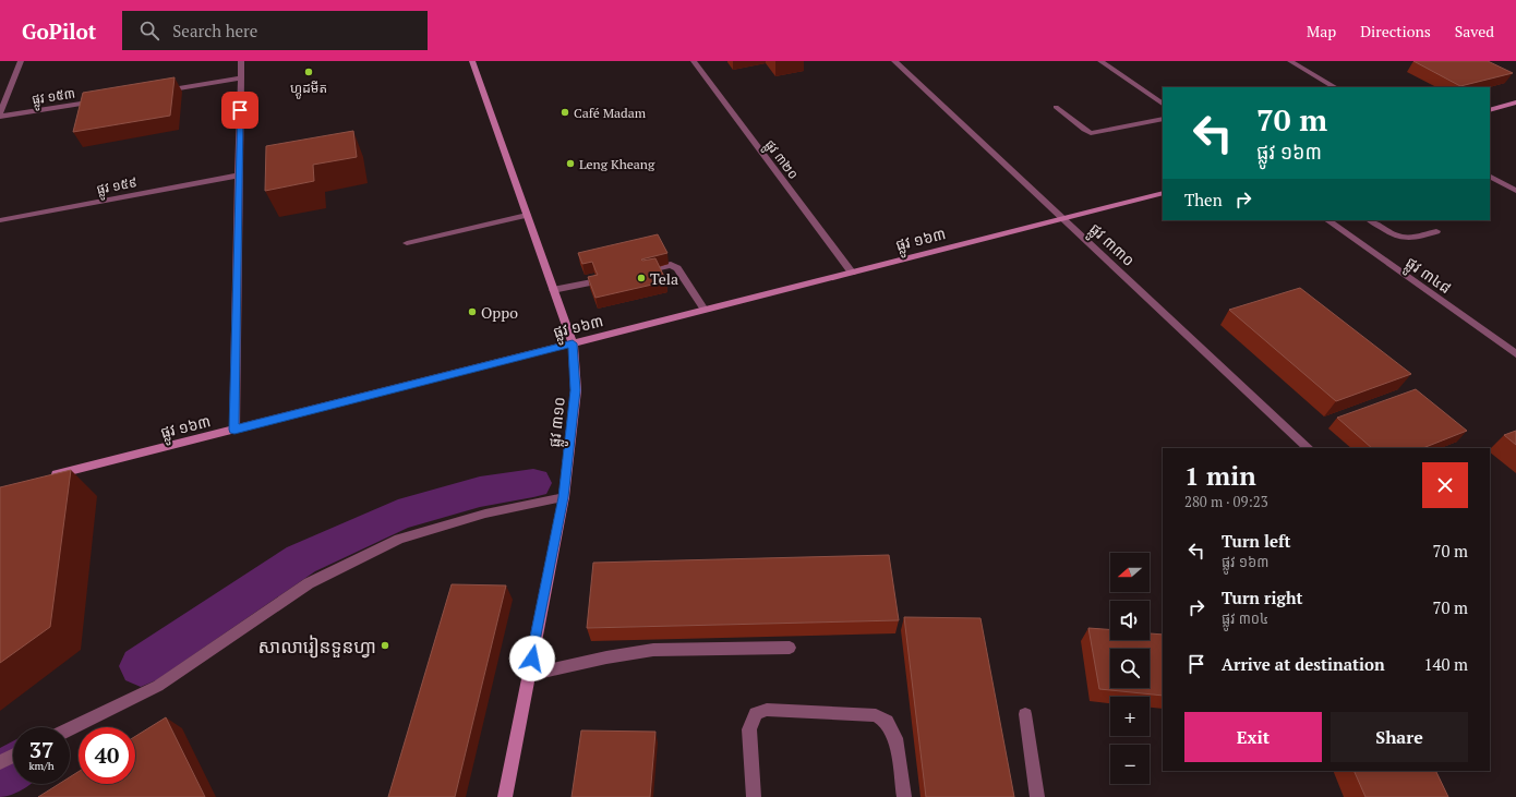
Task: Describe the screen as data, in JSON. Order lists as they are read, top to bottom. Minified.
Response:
{"streets":{"street":["ផ្លូវ ១៥៣","ផ្លូវ ៣២០","ផ្លូវ ១៥៩","ផ្លូវ ១៦៣","ផ្លូវ ៣៣០","ផ្លូវ ៣៤៨","ផ្លូវ ៣១០"]},"crossings":[["ផ្លូវ ៣២០","ផ្លូវ ១៦៣"],["ផ្លូវ ១៦៣","ផ្លូវ ៣៣០"],["ផ្លូវ ១៦៣","ផ្លូវ ៣១០"]],"places":["ហ្គូដមីត","Café Madam","Leng Kheang","Tela","Oppo","សាលារៀនទួនហ្វា"],"north":"left","page":{"header":"GoPilot","search":"Search here","nav":["Map","Directions","Saved"],"turn":["70 m","ផ្លូវ ១៦៣"],"then":"Then","heading":["1 min","280 m · 09:23"],"list":[{"name":"Turn left","note":"ផ្លូវ ១៦៣","value":"70 m"},{"name":"Turn right","note":"ផ្លូវ ៣០៤","value":"70 m"},{"name":"Arrive at destination","value":"140 m"}],"map_buttons":["+","−"],"buttons":["Exit","Share"],"speed":"37 km/h","limit":"40"}}
